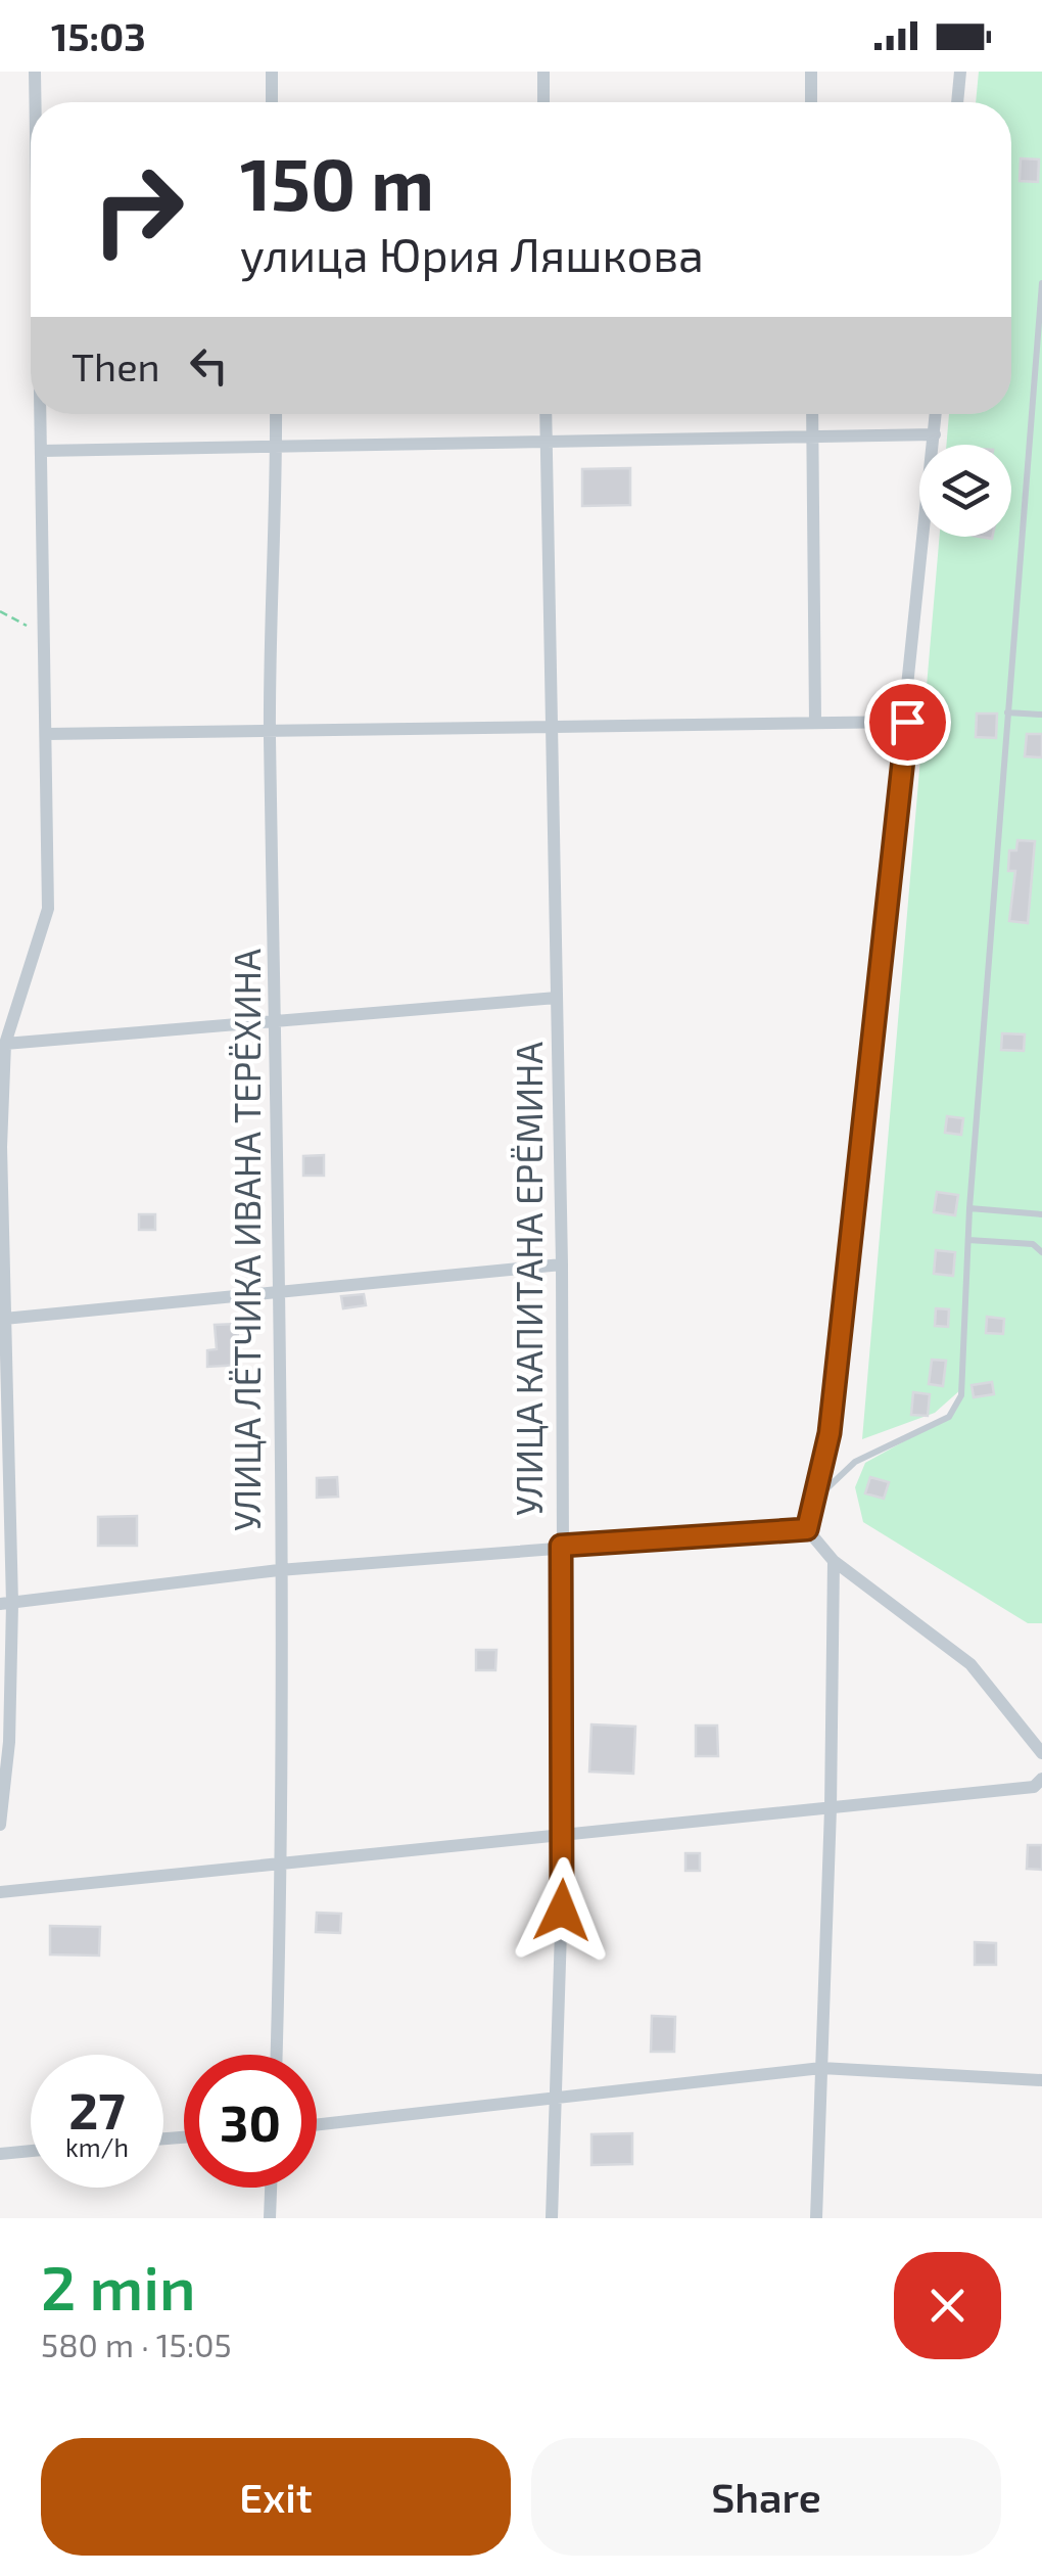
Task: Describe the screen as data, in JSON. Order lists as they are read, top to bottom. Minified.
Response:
{"streets":{"street":["УЛИЦА ЛЁТЧИКА ИВАНА ТЕРЁХИНА","УЛИЦА КАПИТАНА ЕРЁМИНА"]},"page":{"status":"15:03","turn":["150 m","улица Юрия Ляшкова"],"then":"Then","speed":"27 km/h","limit":"30","heading":["2 min","580 m · 15:05"],"buttons":["Exit","Share"]}}
